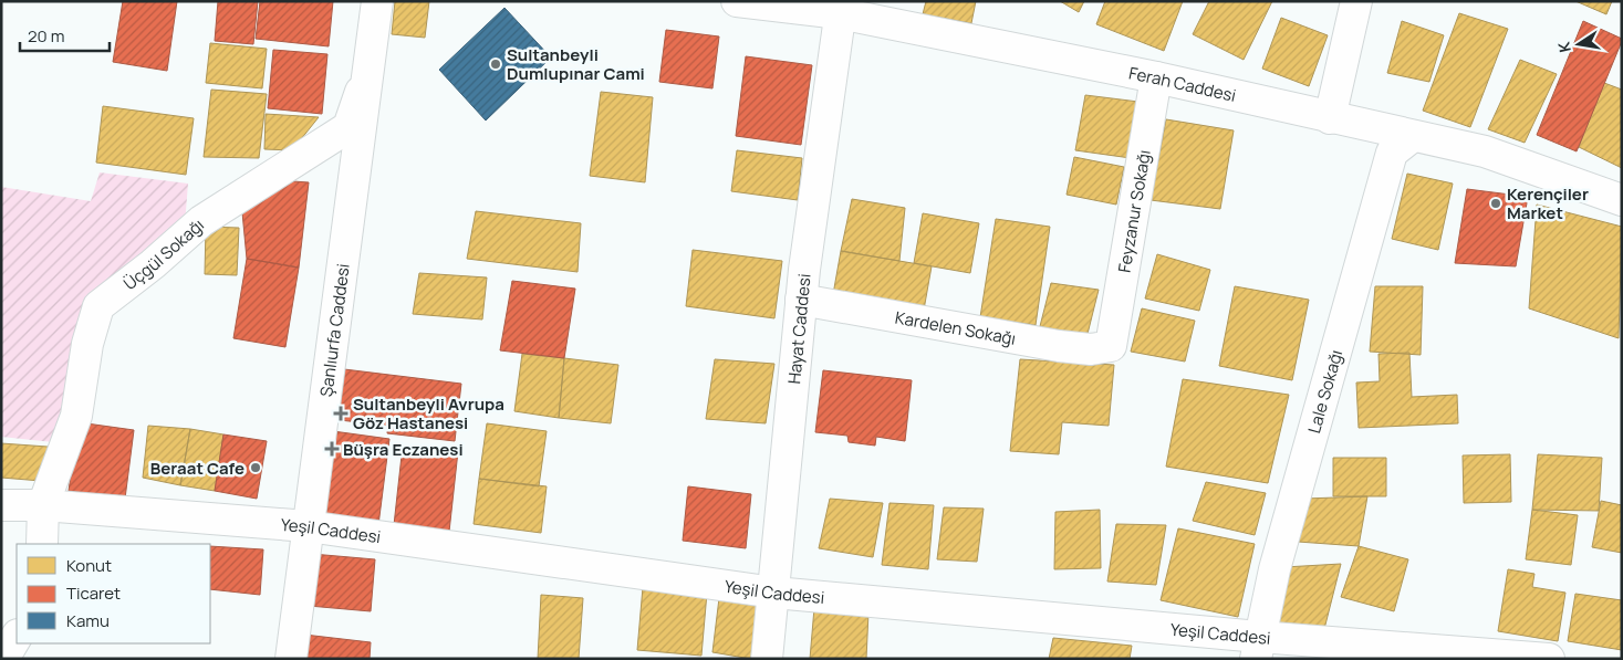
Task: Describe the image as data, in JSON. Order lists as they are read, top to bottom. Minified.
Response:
{"streets":{"street":["Ferah Caddesi","Feyzanur Sokağı","Üçgül Sokağı","Kardelen Sokağı","Hayat Caddesi","Şanlıurfa Caddesi","Lale Sokağı","Yeşil Caddesi"]},"crossings":[["Ferah Caddesi","Feyzanur Sokağı"],["Ferah Caddesi","Hayat Caddesi"],["Ferah Caddesi","Lale Sokağı"],["Feyzanur Sokağı","Kardelen Sokağı"],["Üçgül Sokağı","Şanlıurfa Caddesi"],["Üçgül Sokağı","Yeşil Caddesi"],["Kardelen Sokağı","Hayat Caddesi"],["Hayat Caddesi","Yeşil Caddesi"],["Şanlıurfa Caddesi","Yeşil Caddesi"],["Lale Sokağı","Yeşil Caddesi"]],"places":{"other":["Sultanbeyli Dumlupınar Cami","Kerençiler Market","Beraat Cafe"],"health":["Sultanbeyli Avrupa Göz Hastanesi","Büşra Eczanesi"]},"legend":["Konut","Ticaret","Kamu"],"scale_bar":"20 m","north":"left"}
